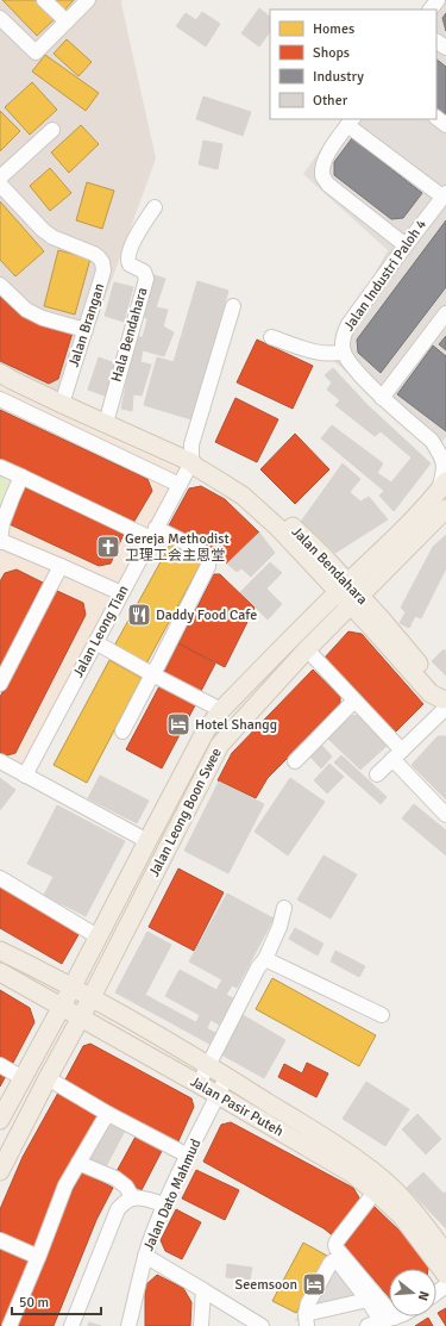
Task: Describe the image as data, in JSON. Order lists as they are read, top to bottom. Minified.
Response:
{"streets":{"main road":["Jalan Bendahara","Jalan Leong Boon Swee","Jalan Pasir Puteh"],"street":["Jalan Industri Paloh 4","Jalan Brangan","Hala Bendahara","Jalan Leong Tian","Jalan Dato Mahmud"]},"crossings":[["Jalan Industri Paloh 4","Jalan Leong Boon Swee"],["Jalan Brangan","Jalan Bendahara"],["Hala Bendahara","Jalan Bendahara"],["Jalan Bendahara","Jalan Leong Tian"],["Jalan Bendahara","Jalan Leong Boon Swee"],["Jalan Leong Boon Swee","Jalan Pasir Puteh"],["Jalan Pasir Puteh","Jalan Dato Mahmud"]],"places":{"church":["Gereja Methodist 卫理工会主恩堂"],"restaurant":["Daddy Food Cafe"],"hotel":["Hotel Shangg","Seemsoon"]},"legend":["Homes","Shops","Industry","Other"],"scale_bar":"50 m","north":"right"}
